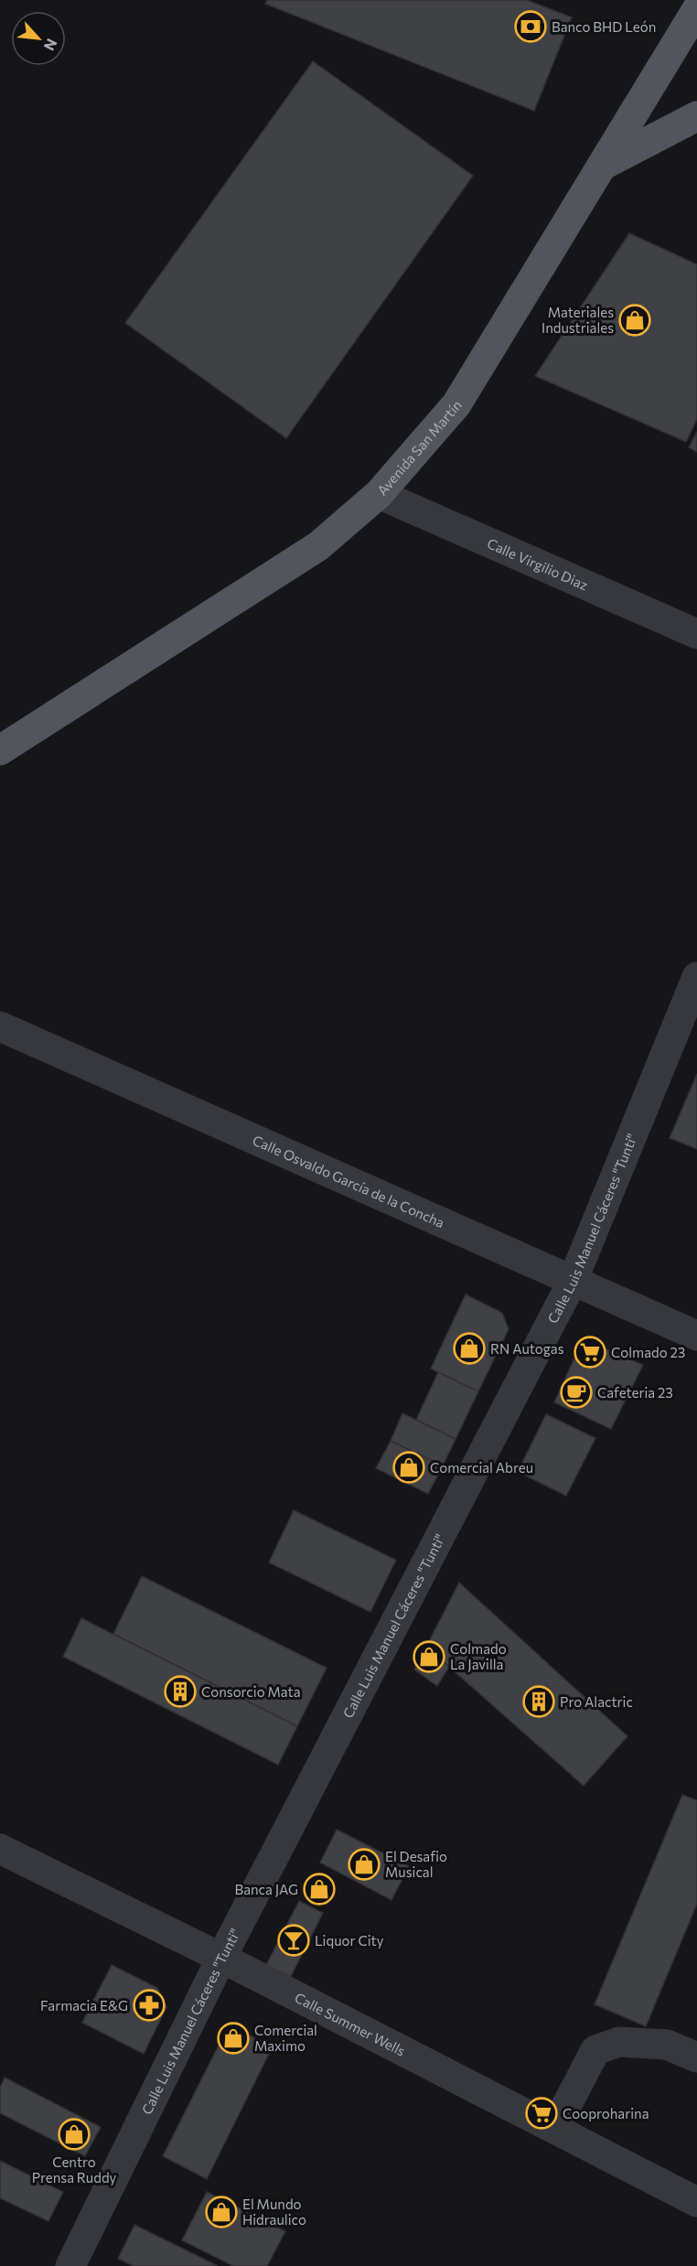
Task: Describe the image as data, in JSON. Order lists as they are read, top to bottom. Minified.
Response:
{"streets":{"main road":["Avenida San Martín"],"street":["Calle Virgilio Diaz","Calle Osvaldo García de la Concha","Calle Luis Manuel Cáceres \"Tunti\"","Calle Summer Wells"]},"crossings":[["Avenida San Martín","Calle Virgilio Diaz"],["Calle Osvaldo García de la Concha","Calle Luis Manuel Cáceres \"Tunti\""],["Calle Luis Manuel Cáceres \"Tunti\"","Calle Summer Wells"]],"places":{"bank":["Banco BHD León"],"shop":["Materiales Industriales","RN Autogas","Comercial Abreu","Colmado La Javilla","El Desafio Musical","Banca JAG","Comercial Maximo","Centro Prensa Ruddy","El Mundo Hidraulico"],"supermarket":["Colmado 23","Cooproharina"],"cafe":["Cafeteria 23"],"building":["Consorcio Mata","Pro Alactric"],"bar":["Liquor City"],"pharmacy":["Farmacia E&G"]},"north":"bottom right"}
